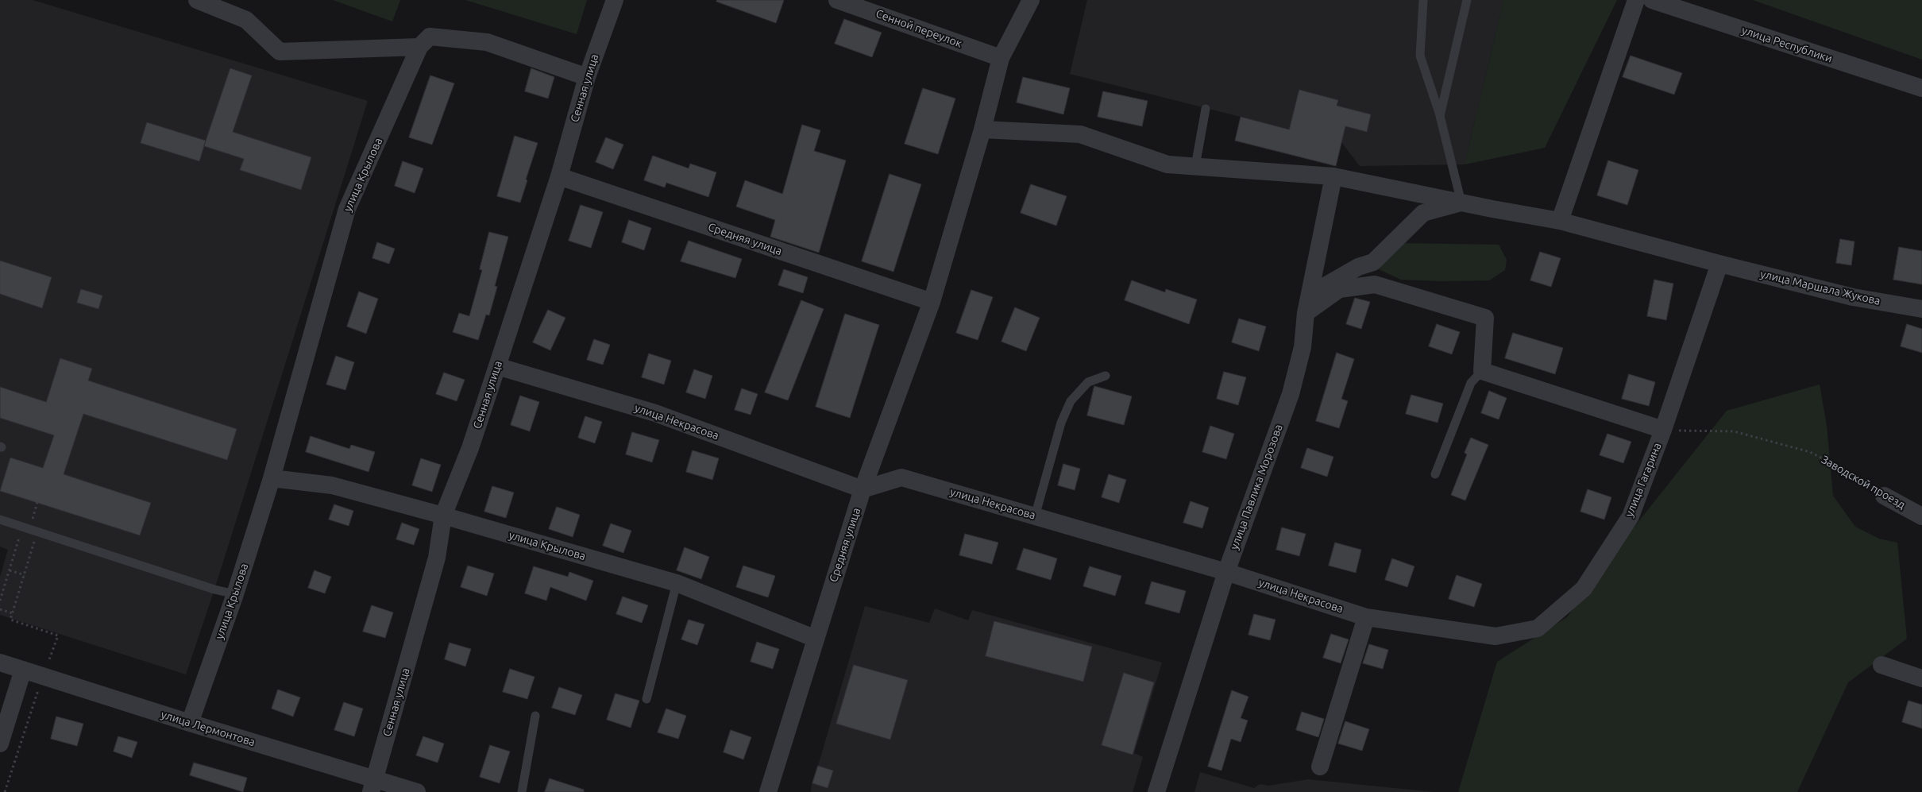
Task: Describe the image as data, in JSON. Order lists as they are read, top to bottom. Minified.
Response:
{"streets":{"street":["Сенной переулок","улица Республики","Сенная улица","улица Крылова","Средняя улица","улица Маршала Жукова","улица Некрасова","улица Гагарина","Заводской проезд","улица Павлика Морозова","улица Лермонтова"]},"crossings":[["Сенной переулок","Средняя улица"],["Сенная улица","улица Крылова"],["Сенная улица","Средняя улица"],["Сенная улица","улица Некрасова"],["Сенная улица","улица Лермонтова"],["улица Крылова","Средняя улица"],["улица Крылова","улица Лермонтова"],["Средняя улица","улица Маршала Жукова"],["Средняя улица","улица Некрасова"],["улица Маршала Жукова","улица Гагарина"],["улица Маршала Жукова","улица Павлика Морозова"],["улица Некрасова","улица Гагарина"],["улица Некрасова","улица Павлика Морозова"],["улица Гагарина","Заводской проезд"]]}
